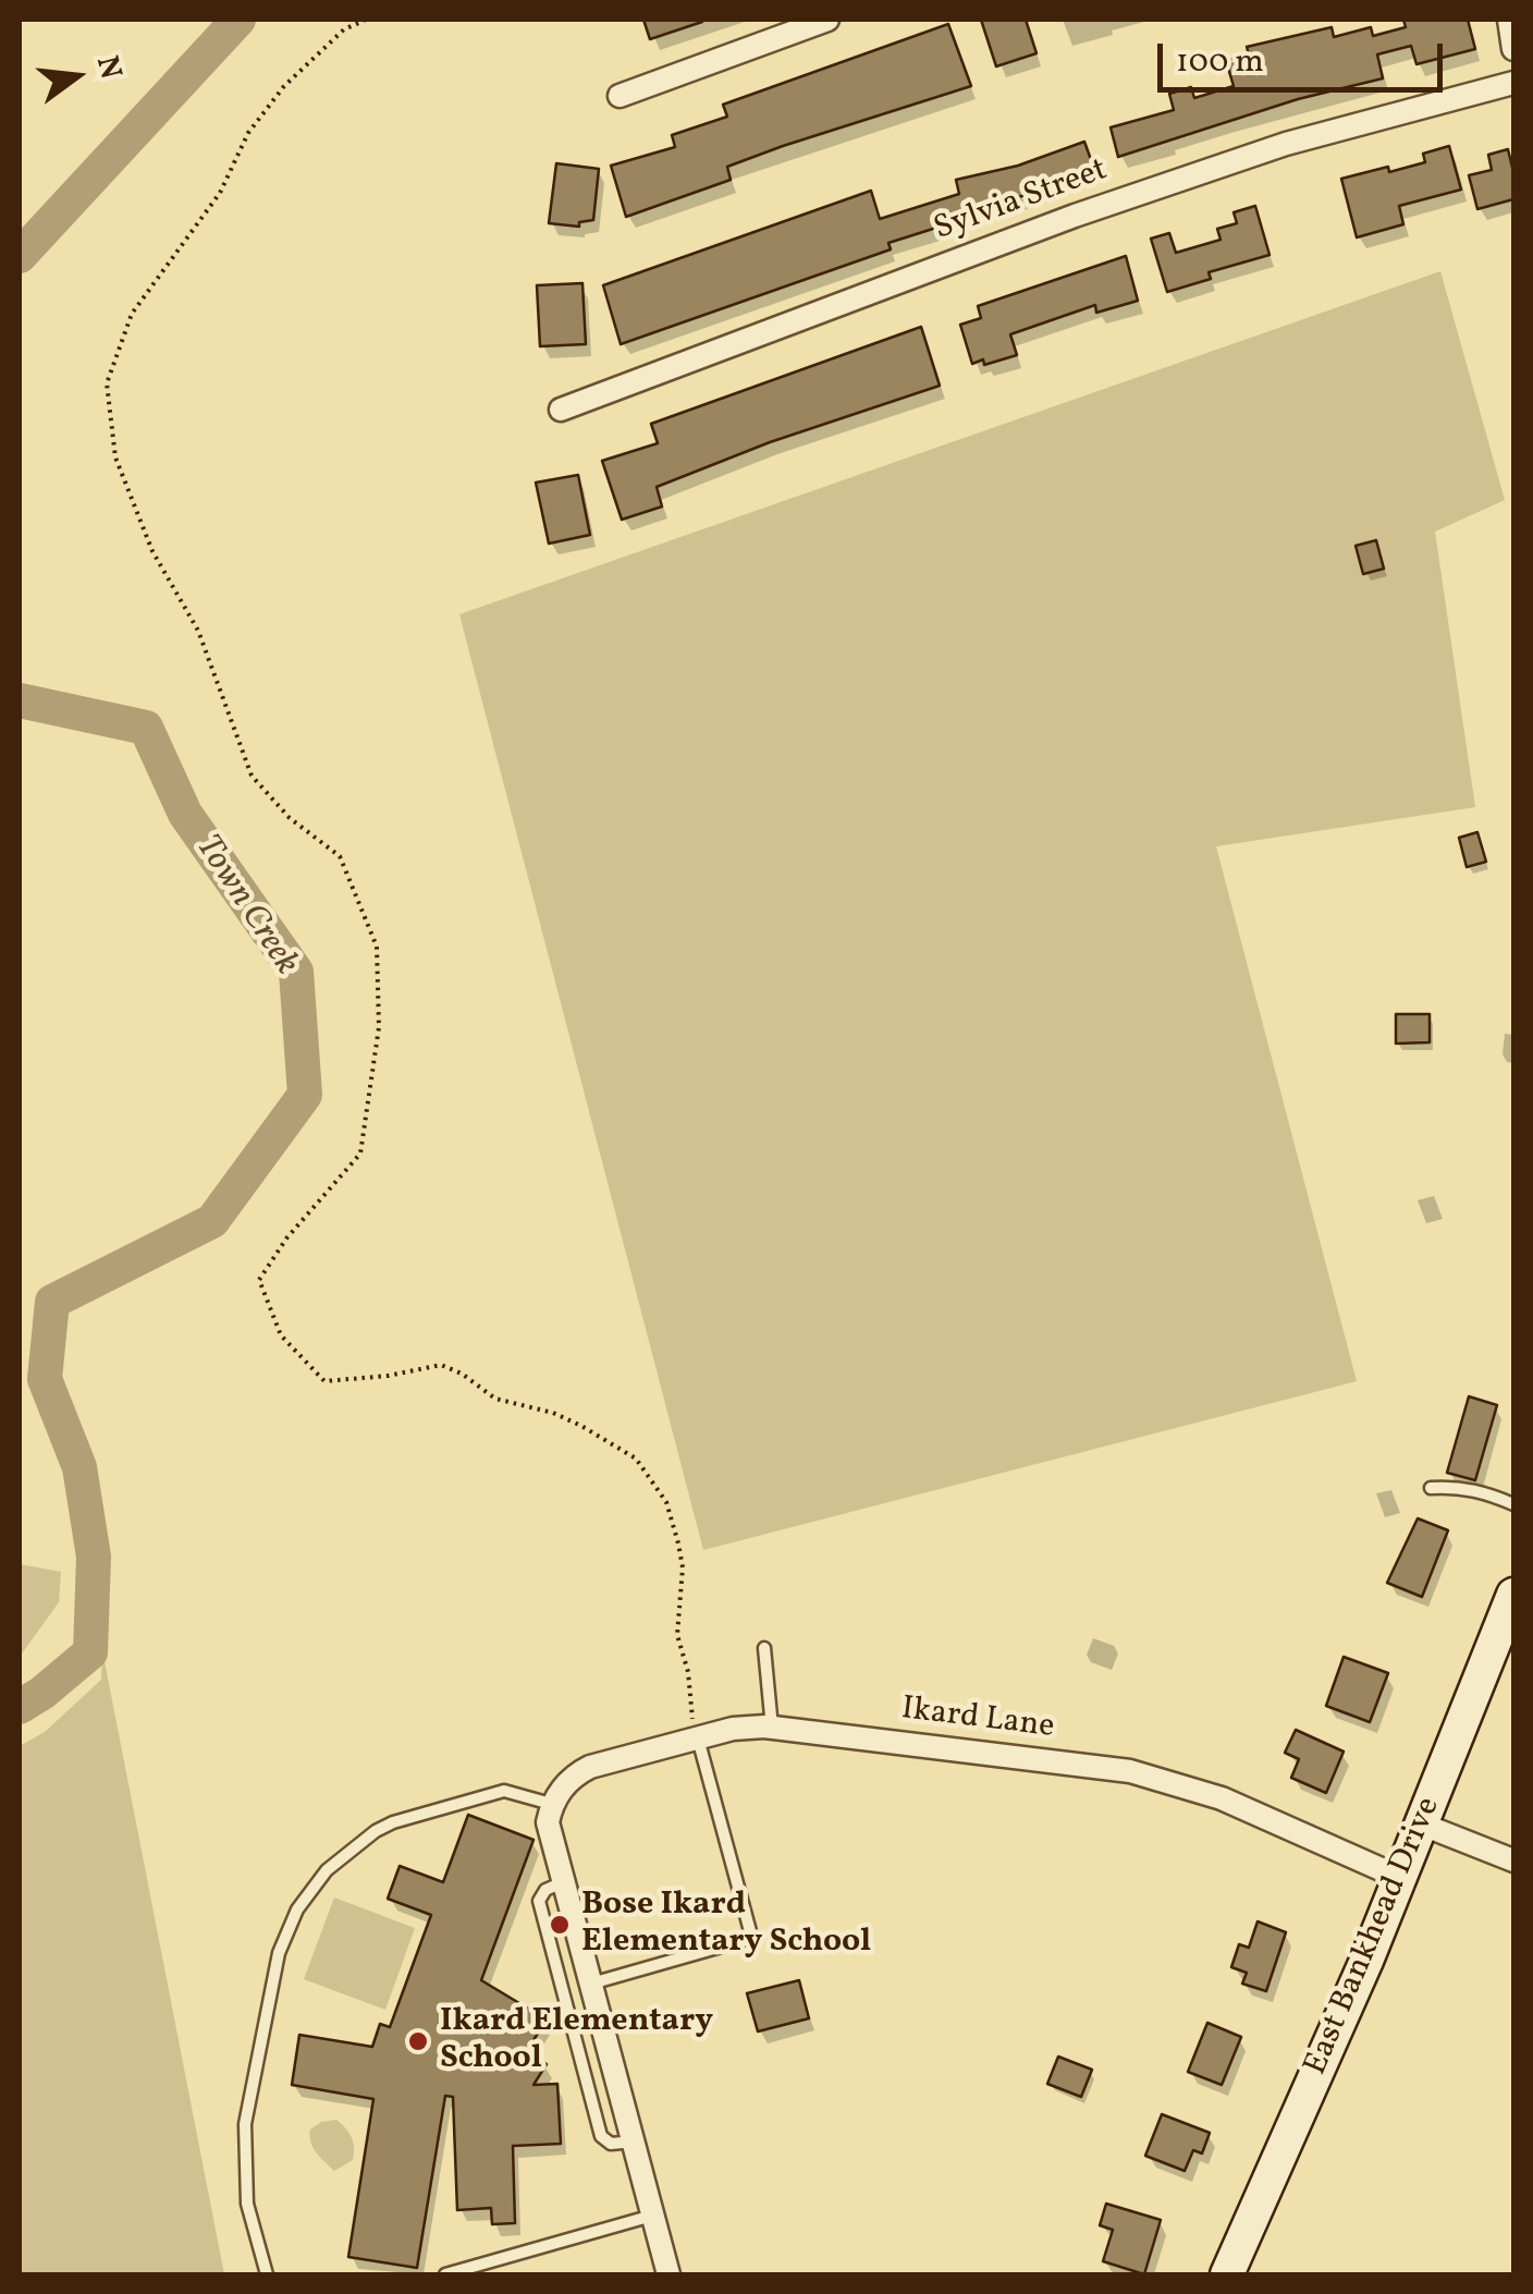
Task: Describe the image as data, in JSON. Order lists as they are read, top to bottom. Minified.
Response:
{"streets":{"street":["Sylvia Street","Ikard Lane","East Bankhead Drive"]},"crossings":[["Ikard Lane","East Bankhead Drive"]],"water":["Town Creek"],"places":["Bose Ikard Elementary School","Ikard Elementary School"],"scale_bar":"100 m","north":"right"}
